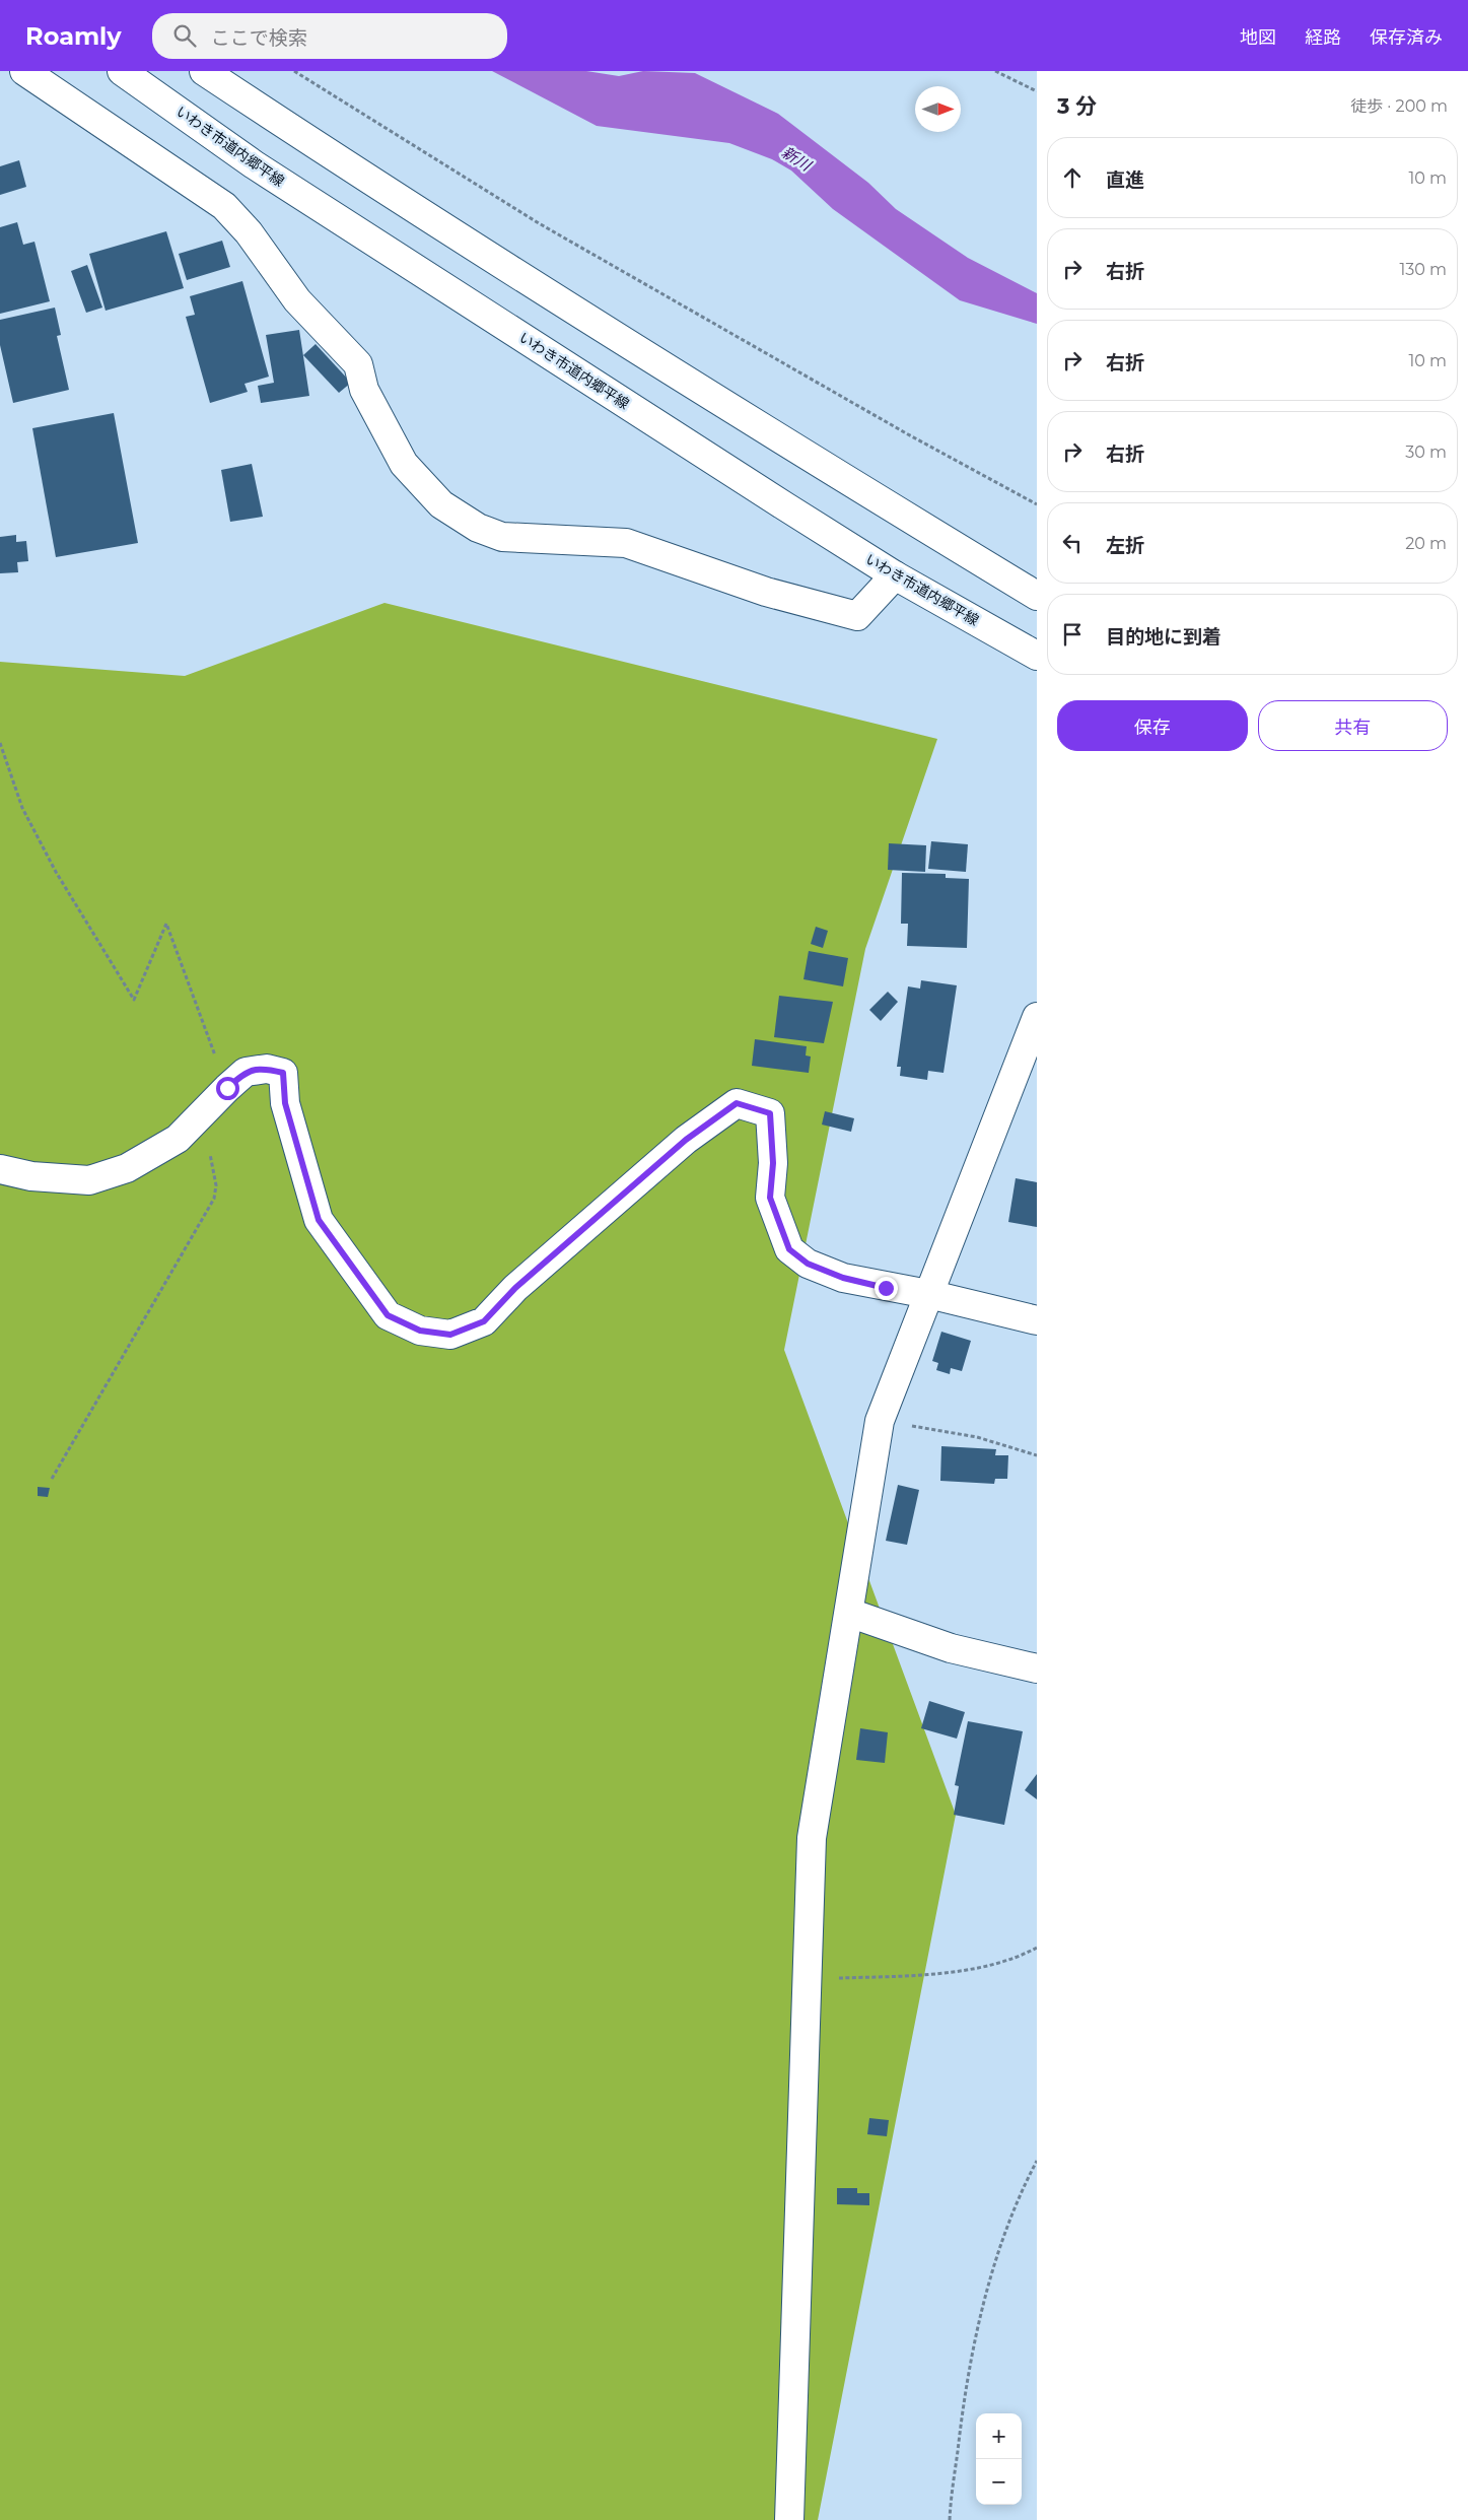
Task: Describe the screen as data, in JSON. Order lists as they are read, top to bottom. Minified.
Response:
{"streets":{"street":["いわき市道内郷平線"]},"water":["新川"],"north":"right","page":{"header":"Roamly","search":"ここで検索","nav":["地図","経路","保存済み"],"heading":["3 分","徒歩 · 200 m"],"list":[["直進","10 m"],["右折","130 m"],["右折","10 m"],["右折","30 m"],["左折","20 m"],"目的地に到着"],"buttons":["保存","共有"],"map_buttons":["+","−"]}}
